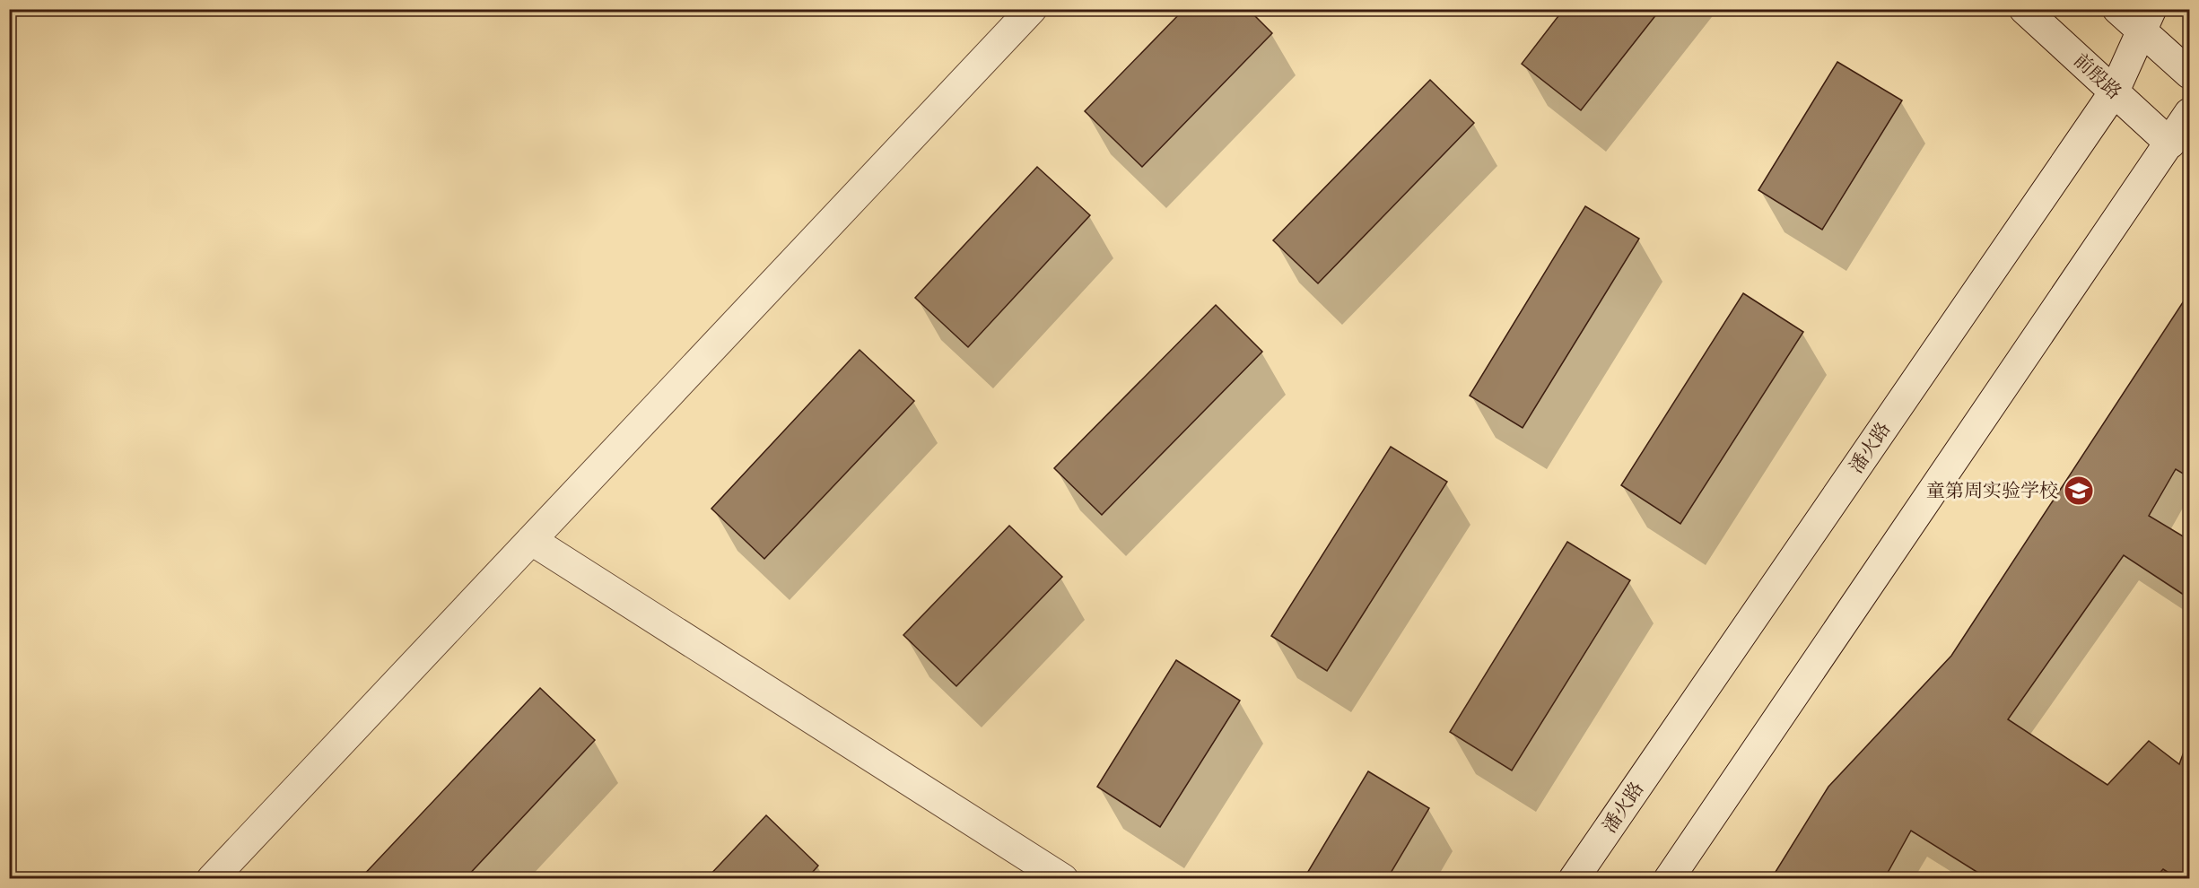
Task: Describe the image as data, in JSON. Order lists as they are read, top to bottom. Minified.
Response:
{"streets":{"street":["前殷路","潘火路"]},"crossings":[["前殷路","潘火路"]],"places":{"school or university":["童第周实验学校"]}}
